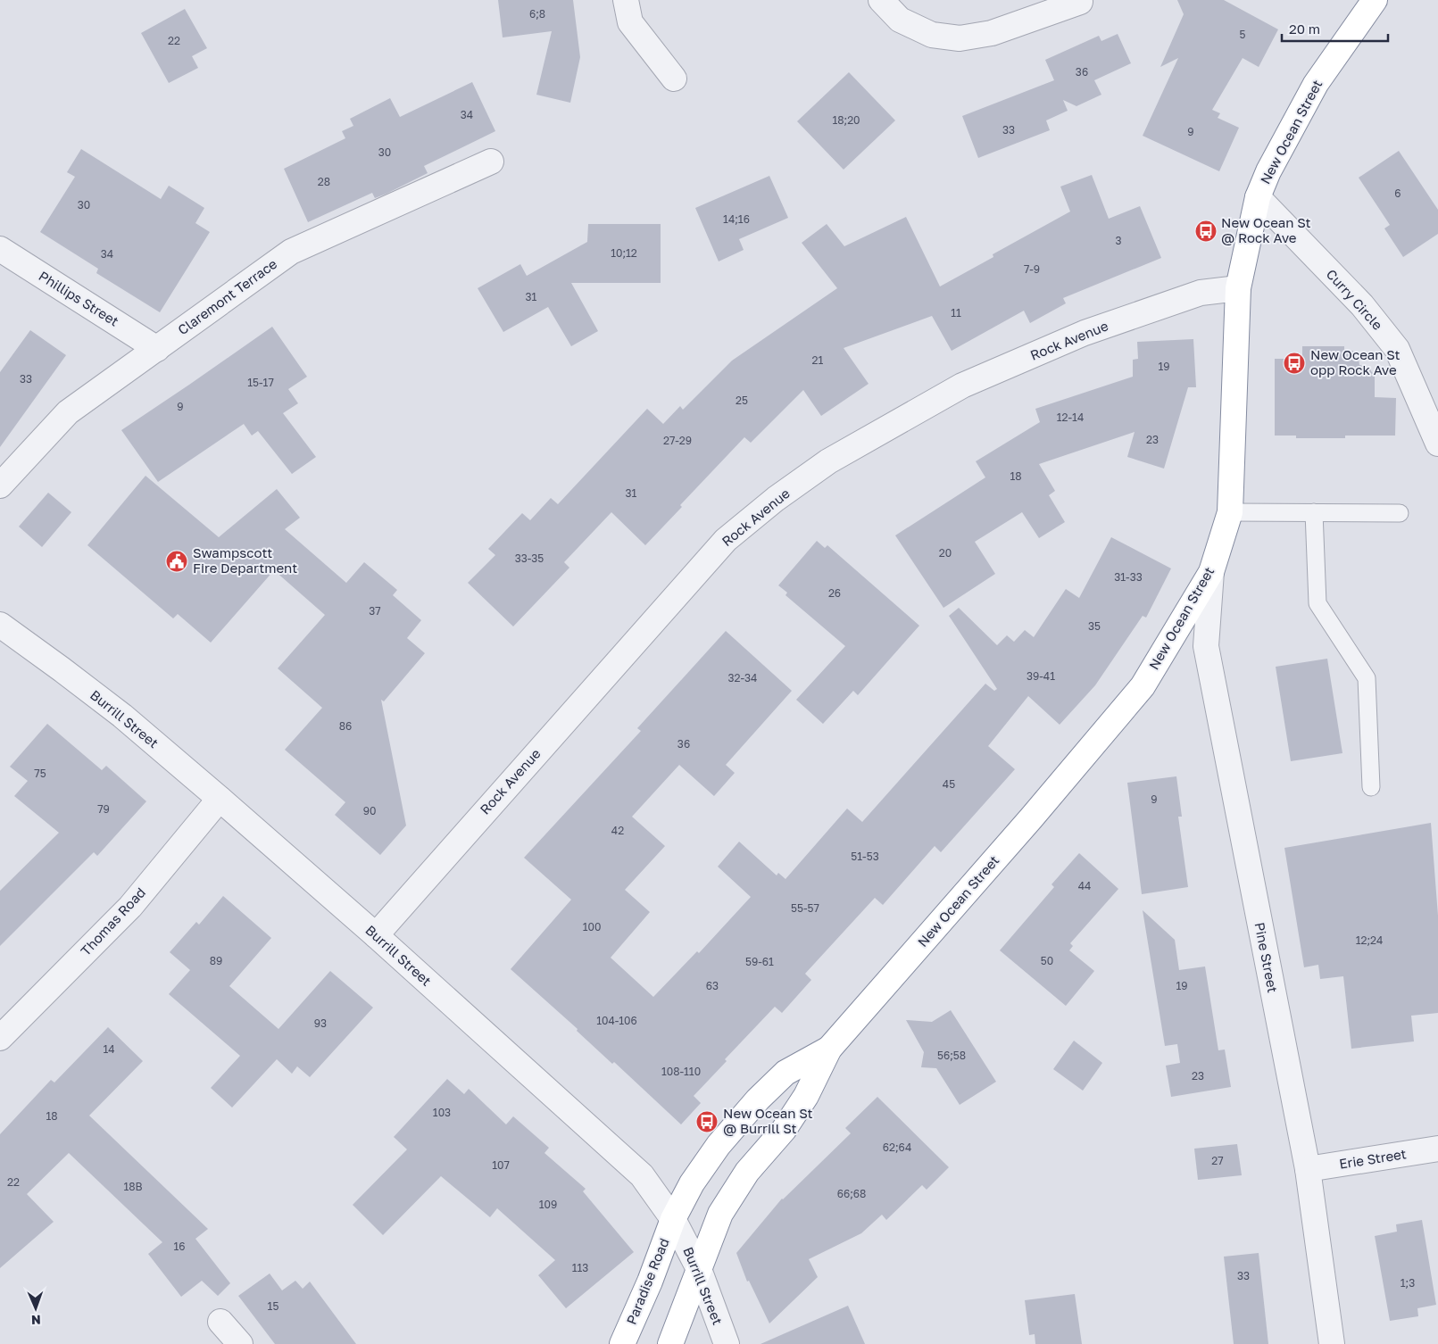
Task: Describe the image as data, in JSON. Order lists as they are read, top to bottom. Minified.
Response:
{"streets":{"highway":["New Ocean Street","Paradise Road"],"street":["Claremont Terrace","Phillips Street","Curry Circle","Rock Avenue","Burrill Street","Thomas Road","Pine Street","Erie Street"]},"crossings":[["New Ocean Street","Curry Circle"],["New Ocean Street","Rock Avenue"],["New Ocean Street","Burrill Street"],["New Ocean Street","Pine Street"],["New Ocean Street","Paradise Road"],["Claremont Terrace","Phillips Street"],["Rock Avenue","Burrill Street"],["Burrill Street","Thomas Road"],["Burrill Street","Paradise Road"],["Pine Street","Erie Street"]],"places":{"bus stop":["New Ocean St @ Rock Ave","New Ocean St opp Rock Ave","New Ocean St @ Burrill St"],"public building":["Swampscott Fire Department"]},"house_numbers":["6;8","5","22","36","34","18;20","33","9","30","28","6","30","14;16","3","10;12","34","7-9","31","11","21","19","33","15-17","25","9","12-14","23","27-29","18","31","20","33-35","31-33","26","37","35","39-41","32-34","86","36","75","45","9","79","90","42","51-53","44","55-57","100","12;24","89","50","59-61","63","19","104-106","93","14","56;58","108-110","23","103","18","62;64","27","107","22","18B","66;68","109","16","113","33","1;3","15"],"scale_bar":"20 m","north":"bottom"}
